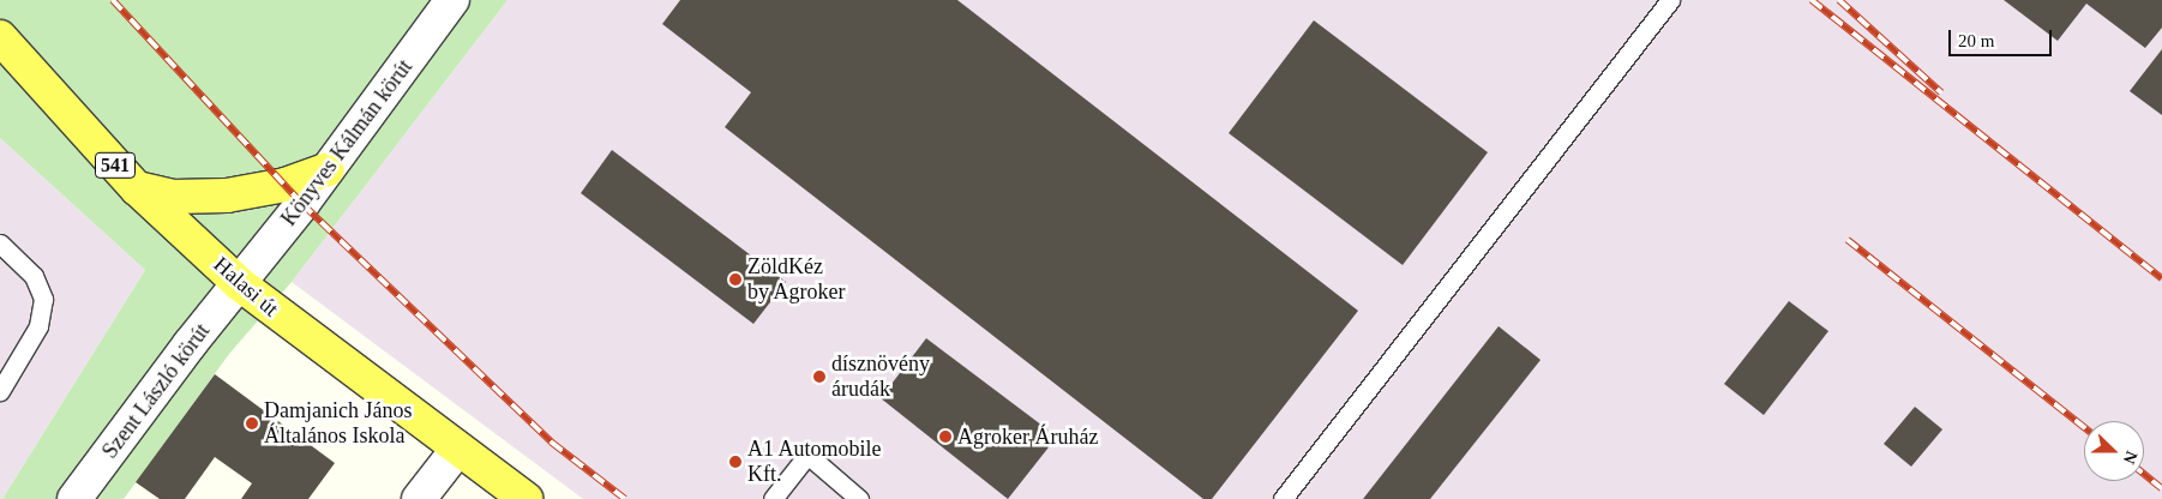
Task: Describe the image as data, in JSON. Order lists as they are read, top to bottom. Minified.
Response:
{"streets":{"main road":["541","Halasi út"],"street":["Könyves Kálmán körút","Szent László körút"]},"crossings":[["Könyves Kálmán körút","Halasi út"],["Könyves Kálmán körút","Szent László körút"],["Halasi út","Szent László körút"]],"places":["ZöldKéz by Agroker","dísznövény árudák","Damjanich János Általános Iskola","Agroker Áruház","A1 Automobile Kft."],"scale_bar":"20 m","north":"right"}
